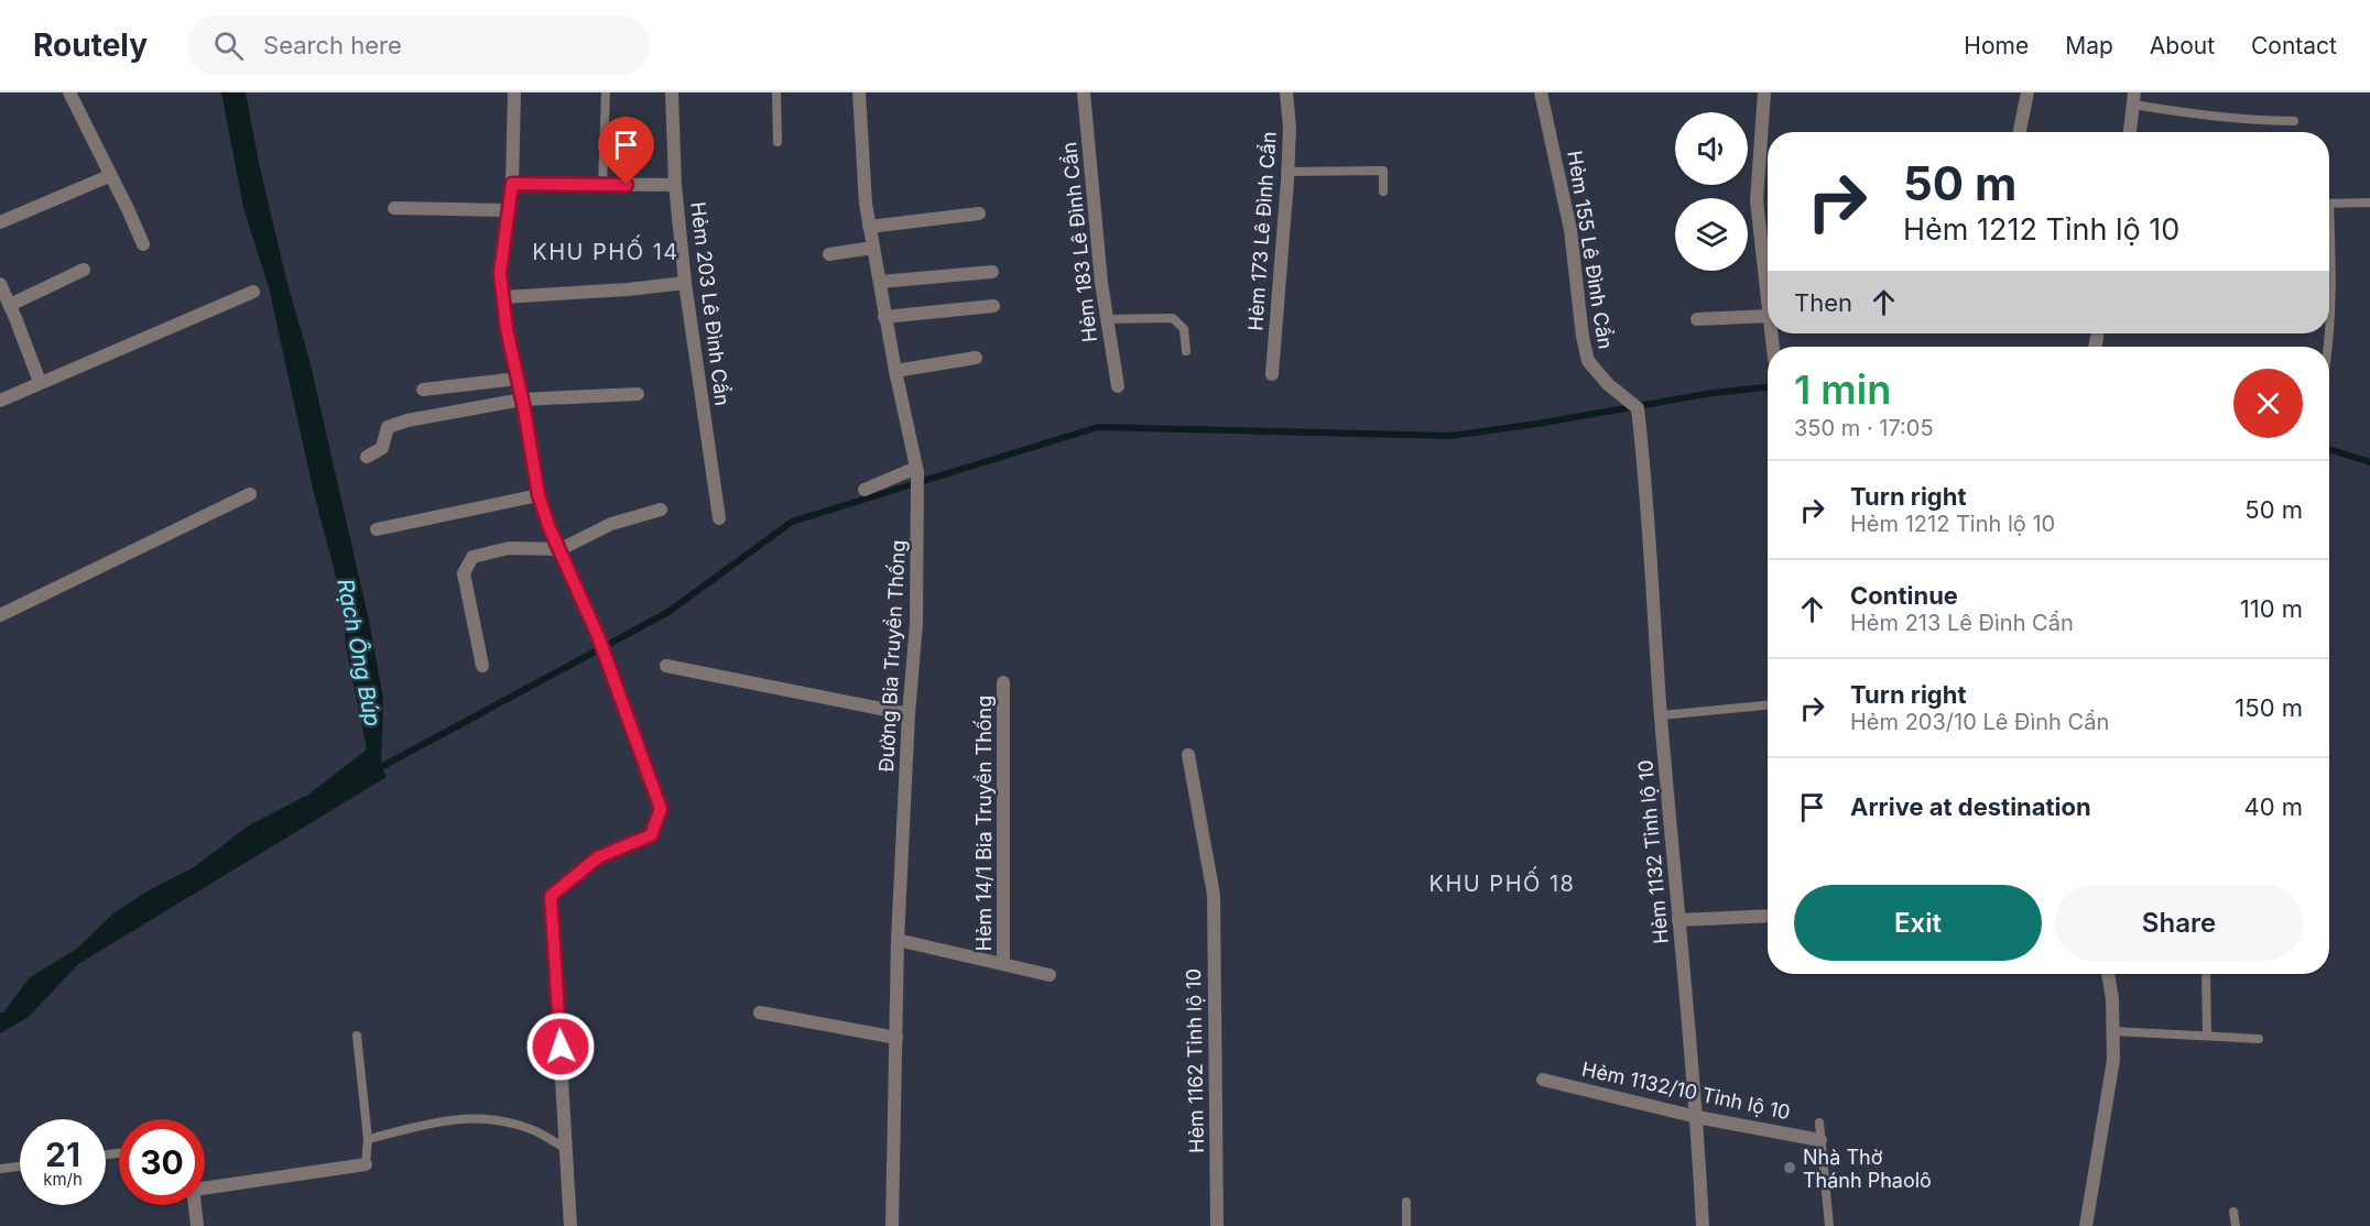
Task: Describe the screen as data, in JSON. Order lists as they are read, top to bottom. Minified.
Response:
{"streets":{"street":["Hẻm 173 Lê Đình Cẩn","Hẻm 183 Lê Đình Cẩn","Hẻm 155 Lê Đình Cẩn","Hẻm 203 Lê Đình Cẩn","Đường Bia Truyền Thống","Hẻm 14/1 Bia Truyền Thống","Hẻm 1132 Tỉnh lộ 10","Hẻm 1162 Tỉnh lộ 10","Hẻm 1132/10 Tỉnh lộ 10"]},"crossings":[["Hẻm 155 Lê Đình Cẩn","Hẻm 1132 Tỉnh lộ 10"],["Hẻm 1132 Tỉnh lộ 10","Hẻm 1132/10 Tỉnh lộ 10"]],"districts":["KHU PHỐ 14","KHU PHỐ 18"],"water":["Rạch Ông Búp"],"places":["Nhà Thờ Thánh Phaolô"],"page":{"header":"Routely","search":"Search here","nav":["Home","Map","About","Contact"],"turn":["50 m","Hẻm 1212 Tỉnh lộ 10"],"then":"Then","heading":["1 min","350 m · 17:05"],"list":[{"name":"Turn right","note":"Hẻm 1212 Tỉnh lộ 10","value":"50 m"},{"name":"Continue","note":"Hẻm 213 Lê Đình Cẩn","value":"110 m"},{"name":"Turn right","note":"Hẻm 203/10 Lê Đình Cẩn","value":"150 m"},{"name":"Arrive at destination","value":"40 m"}],"buttons":["Exit","Share"],"speed":"21 km/h","limit":"30"}}
